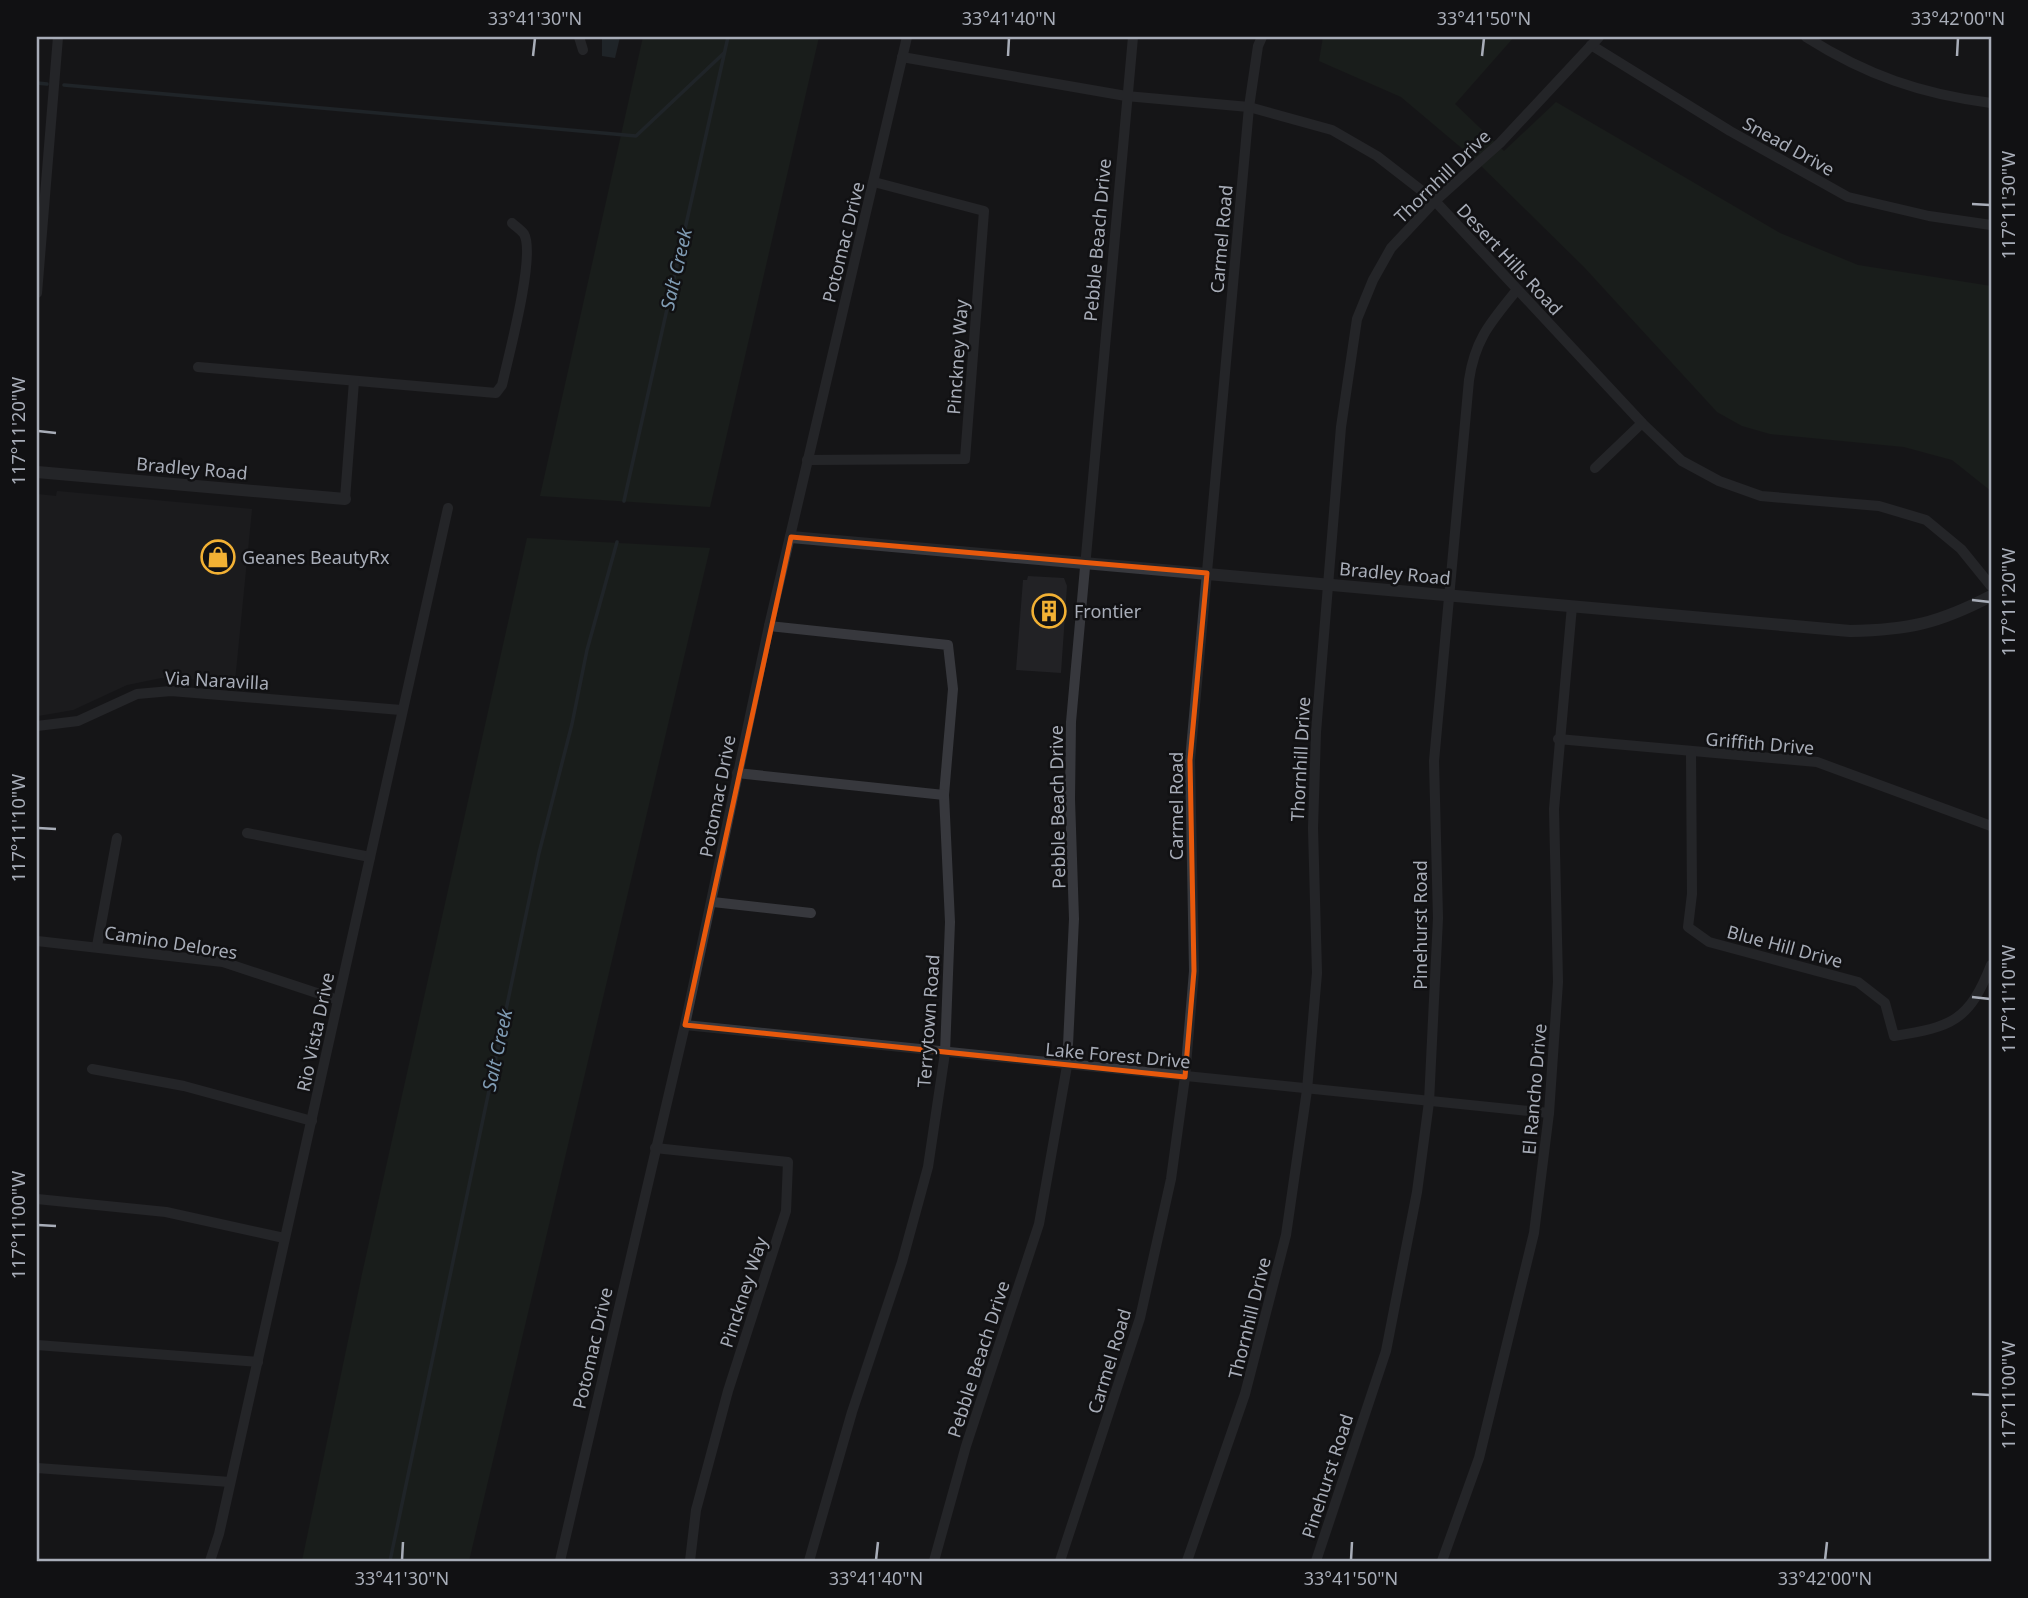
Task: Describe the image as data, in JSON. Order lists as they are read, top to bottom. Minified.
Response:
{"streets":{"street":["Snead Drive","Thornhill Drive","Carmel Road","Pebble Beach Drive","Potomac Drive","Desert Hills Road","Pinckney Way","Bradley Road","Via Naravilla","Griffith Drive","Pinehurst Road","Camino Delores","Blue Hill Drive","Terrytown Road","Rio Vista Drive","Lake Forest Drive","El Rancho Drive"]},"crossings":[["Snead Drive","Thornhill Drive"],["Thornhill Drive","Desert Hills Road"],["Thornhill Drive","Bradley Road"],["Thornhill Drive","Lake Forest Drive"],["Carmel Road","Desert Hills Road"],["Carmel Road","Bradley Road"],["Carmel Road","Lake Forest Drive"],["Pebble Beach Drive","Desert Hills Road"],["Pebble Beach Drive","Bradley Road"],["Pebble Beach Drive","Lake Forest Drive"],["Potomac Drive","Desert Hills Road"],["Potomac Drive","Pinckney Way"],["Potomac Drive","Bradley Road"],["Potomac Drive","Terrytown Road"],["Potomac Drive","Lake Forest Drive"],["Desert Hills Road","Pinehurst Road"],["Bradley Road","Pinehurst Road"],["Bradley Road","El Rancho Drive"],["Via Naravilla","Rio Vista Drive"],["Griffith Drive","Blue Hill Drive"],["Griffith Drive","El Rancho Drive"],["Pinehurst Road","Lake Forest Drive"],["Camino Delores","Rio Vista Drive"],["Terrytown Road","Lake Forest Drive"],["Lake Forest Drive","El Rancho Drive"]],"water":["Salt Creek"],"places":{"shop":["Geanes BeautyRx"],"building":["Frontier"]},"coordinates":["33°41'30\"N","33°41'40\"N","33°41'50\"N","33°42'00\"N","117°11'30\"W","117°11'20\"W","117°11'10\"W","117°11'00\"W"]}
